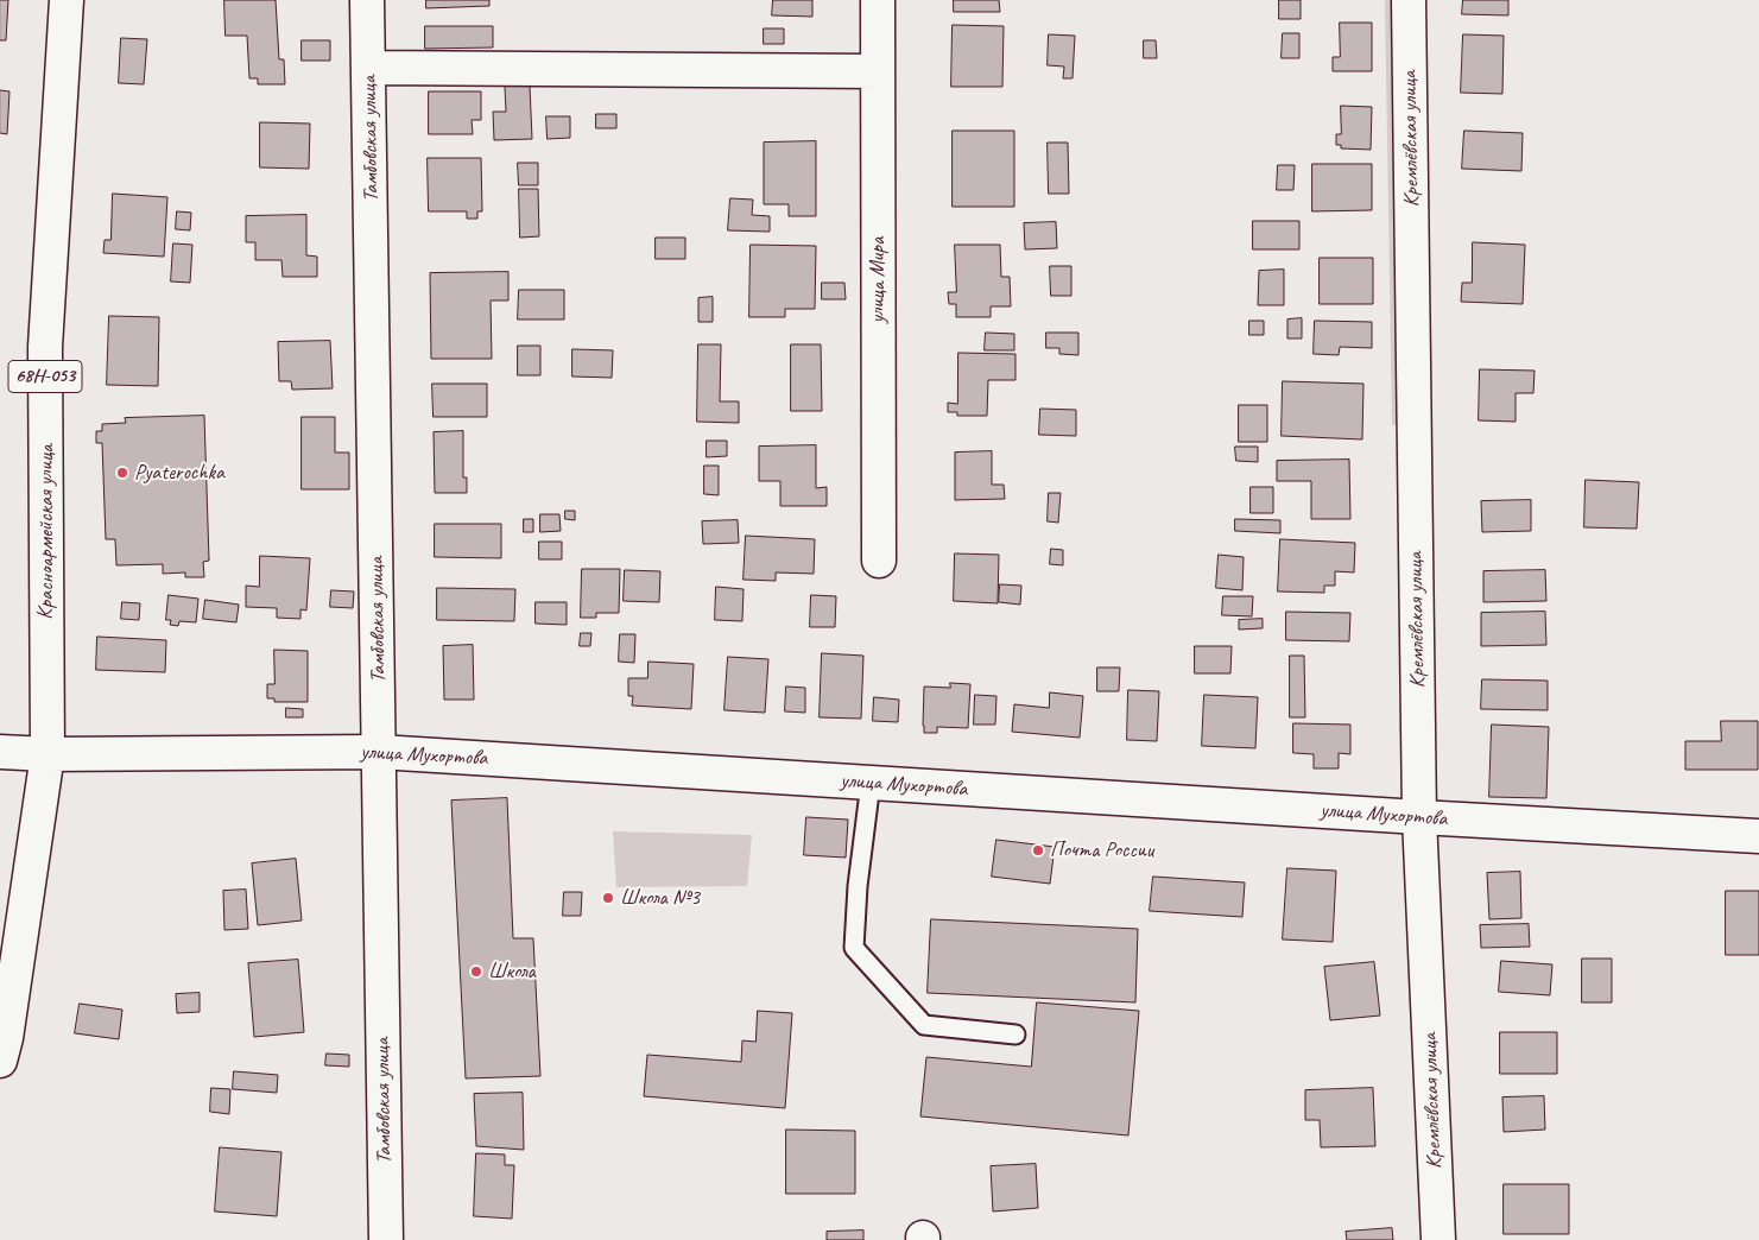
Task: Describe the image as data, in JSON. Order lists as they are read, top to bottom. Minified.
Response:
{"streets":{"street":["Тамбовская улица","Кремлёвская улица","улица Мира","68Н-053","Красноармейская улица","улица Мухортова"]},"crossings":[["Тамбовская улица","улица Мухортова"],["Кремлёвская улица","улица Мухортова"],["Красноармейская улица","улица Мухортова"]],"places":["Pyaterochka","Почта России","Школа №3","Школа"]}
